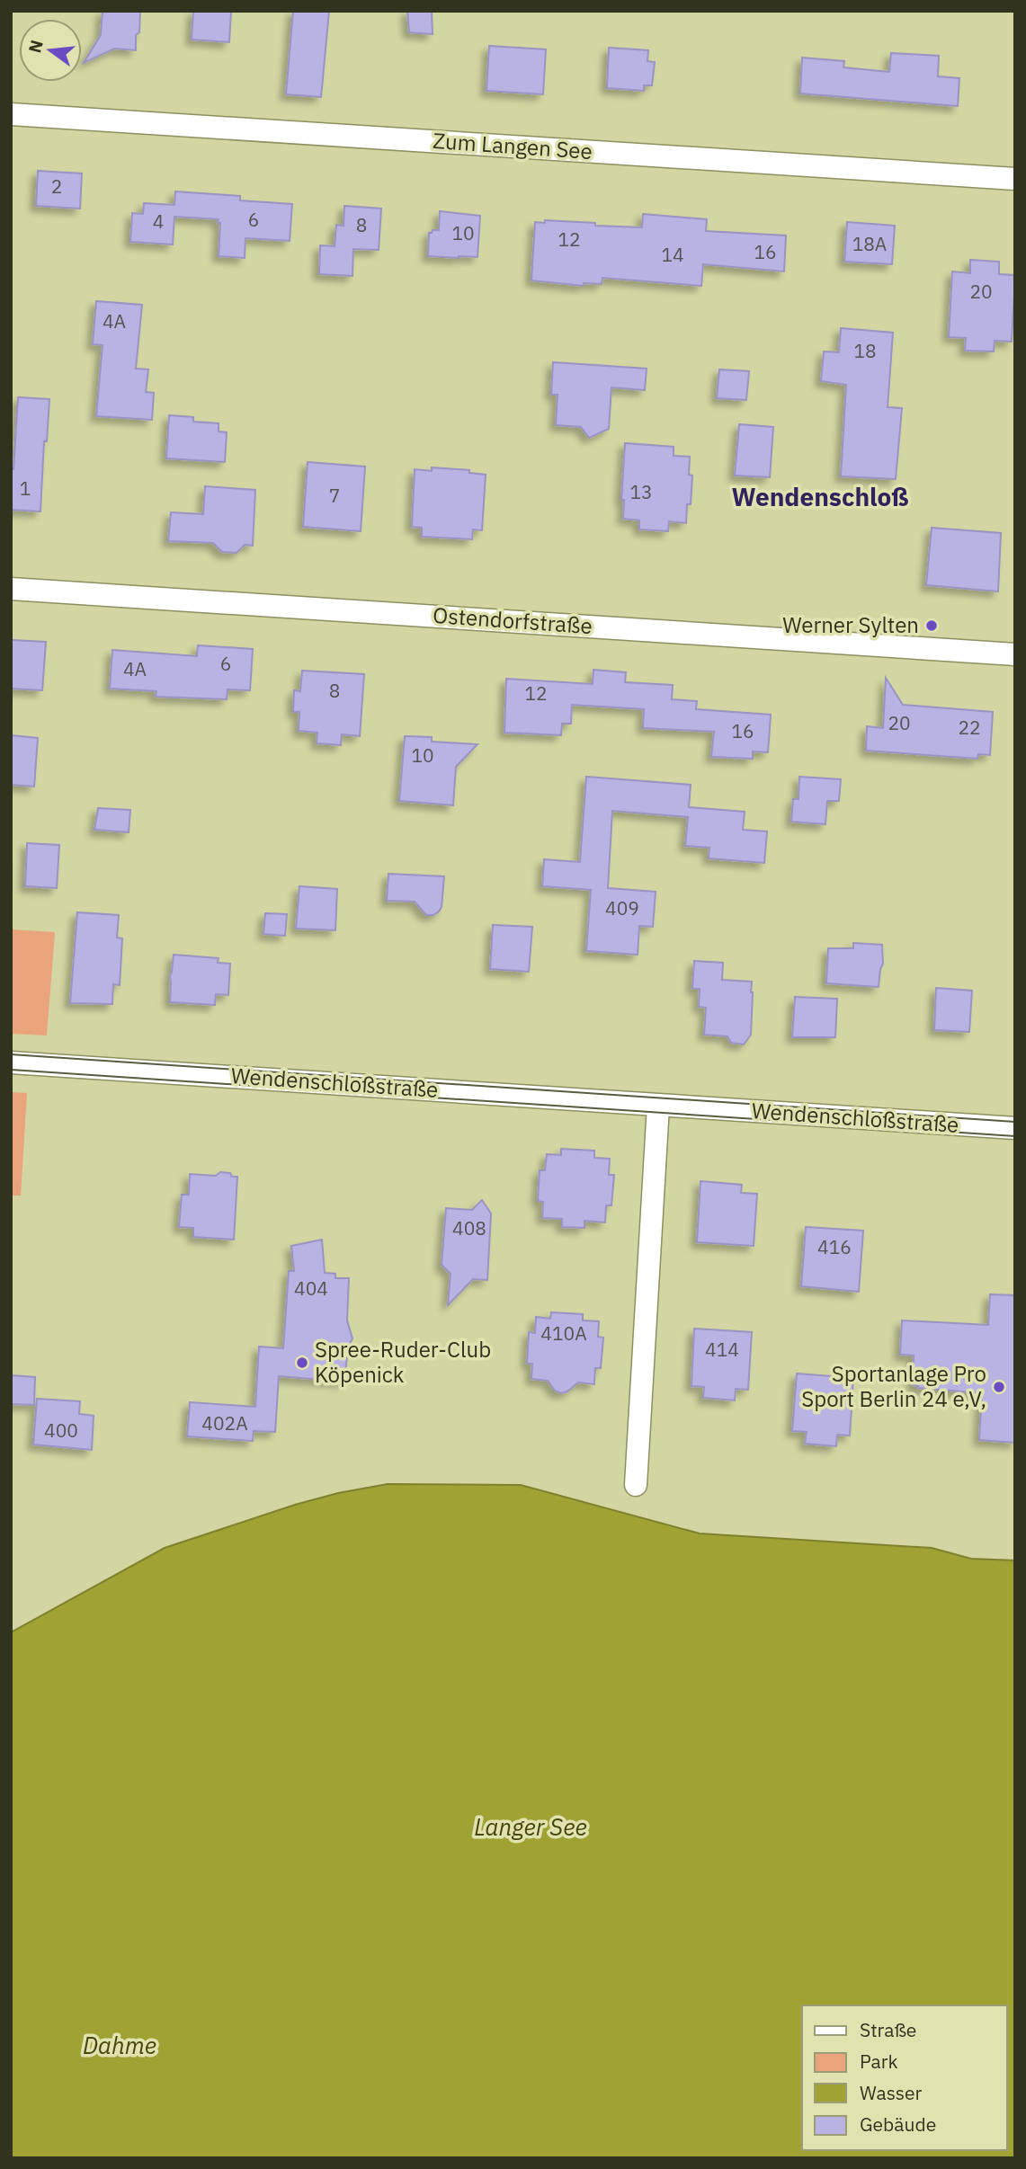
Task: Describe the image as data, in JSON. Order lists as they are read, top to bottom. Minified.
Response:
{"streets":{"street":["Zum Langen See","Ostendorfstraße","Wendenschloßstraße"]},"districts":["Wendenschloß"],"water":["Langer See","Dahme"],"places":["Werner Sylten","Spree-Ruder-Club Köpenick","Sportanlage Pro Sport Berlin 24 e,V,"],"house_numbers":["2","6","4","8","10","12","18A","16","14","20","4A","18","1","13","7","6","4A","8","12","20","22","16","10","409","408","416","404","410A","414","402A","400"],"legend":["Straße","Park","Wasser","Gebäude"],"north":"left"}
